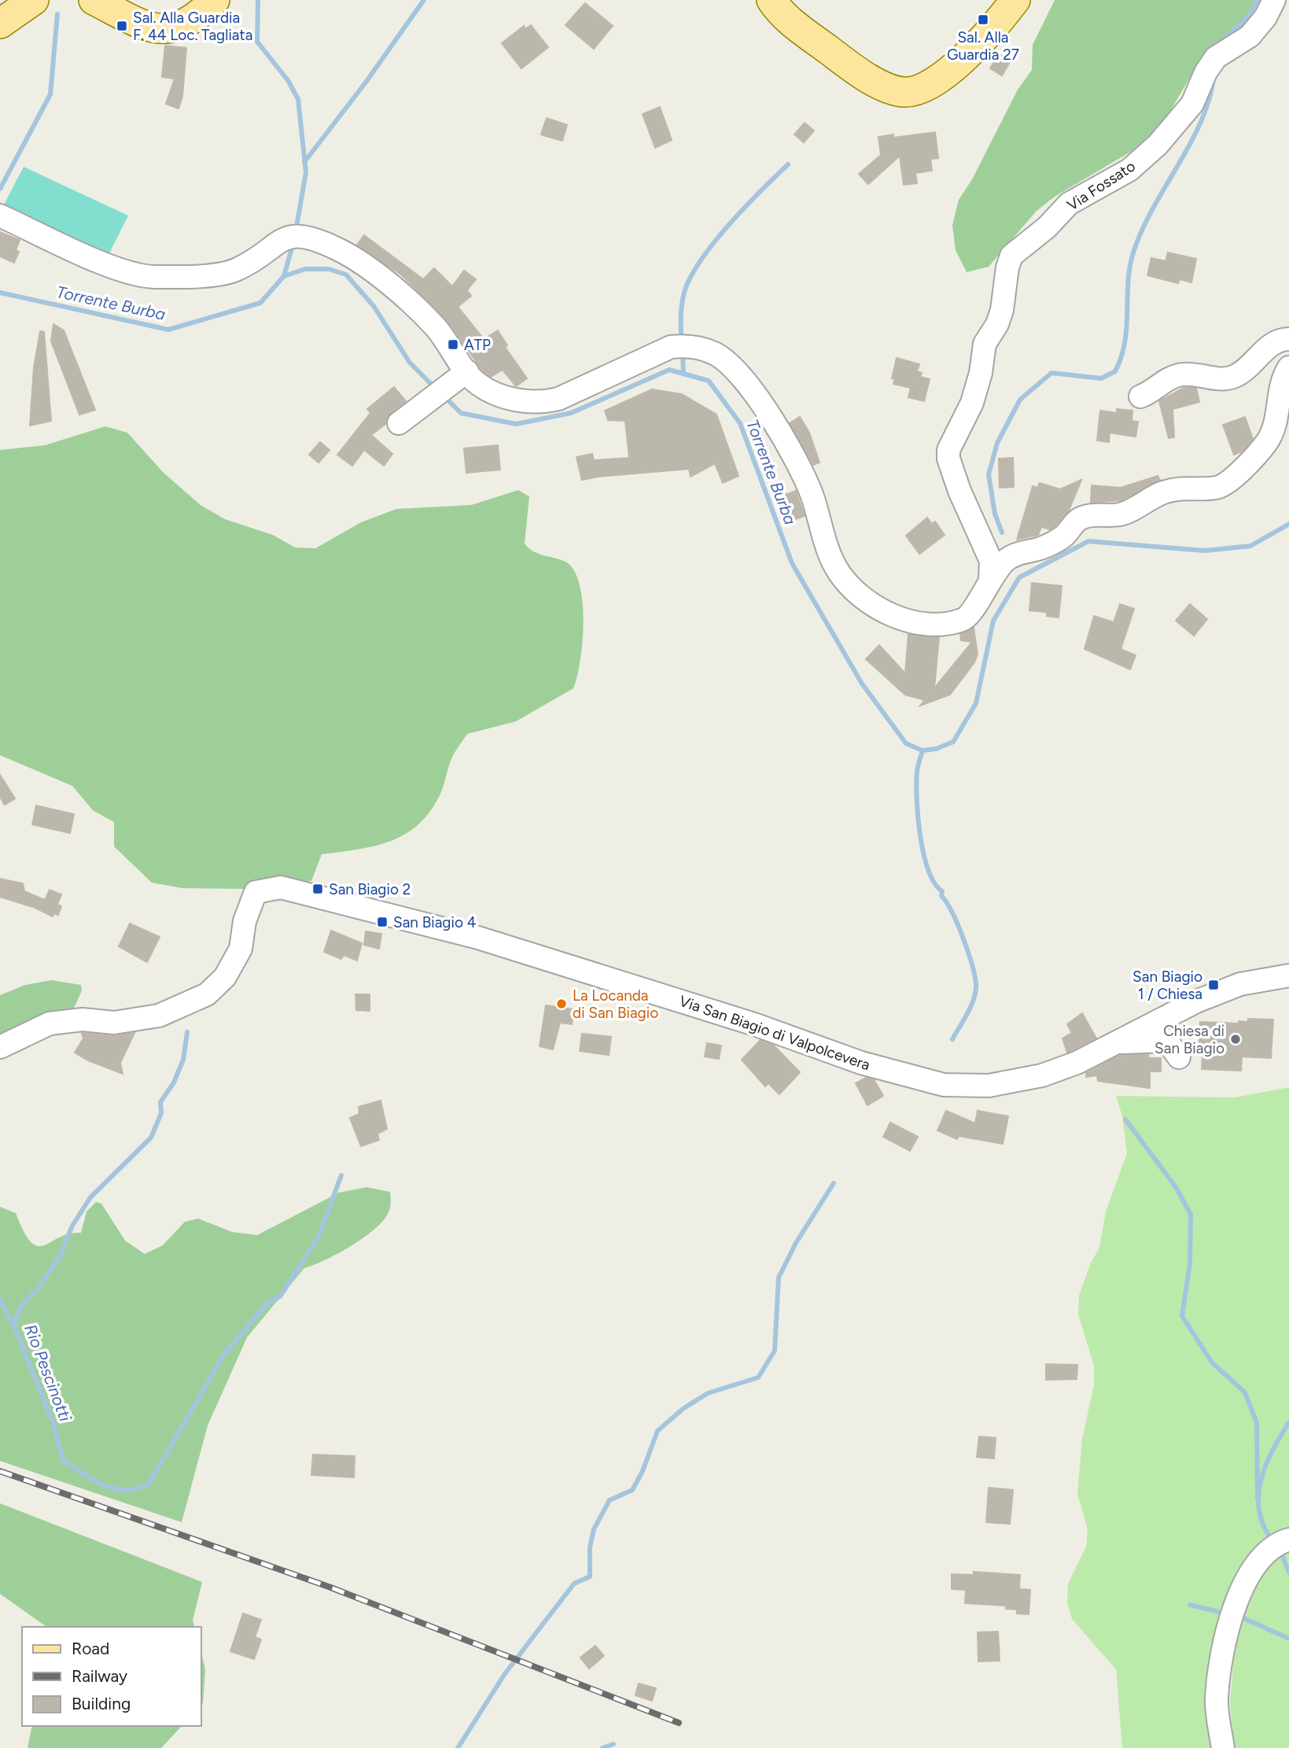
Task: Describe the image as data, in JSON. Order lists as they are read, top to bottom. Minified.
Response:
{"streets":{"street":["Via Fossato","Via San Biagio di Valpolcevera"]},"water":["Torrente Burba","Rio Pescinotti"],"places":{"transit":["Sal. Alla Guardia 27","Sal. Alla Guardia F. 44 Loc. Tagliata","ATP","San Biagio 2","San Biagio 4","San Biagio 1 / Chiesa"],"other":["La Locanda di San Biagio","Chiesa di San Biagio"]},"legend":["Road","Railway","Building"]}
